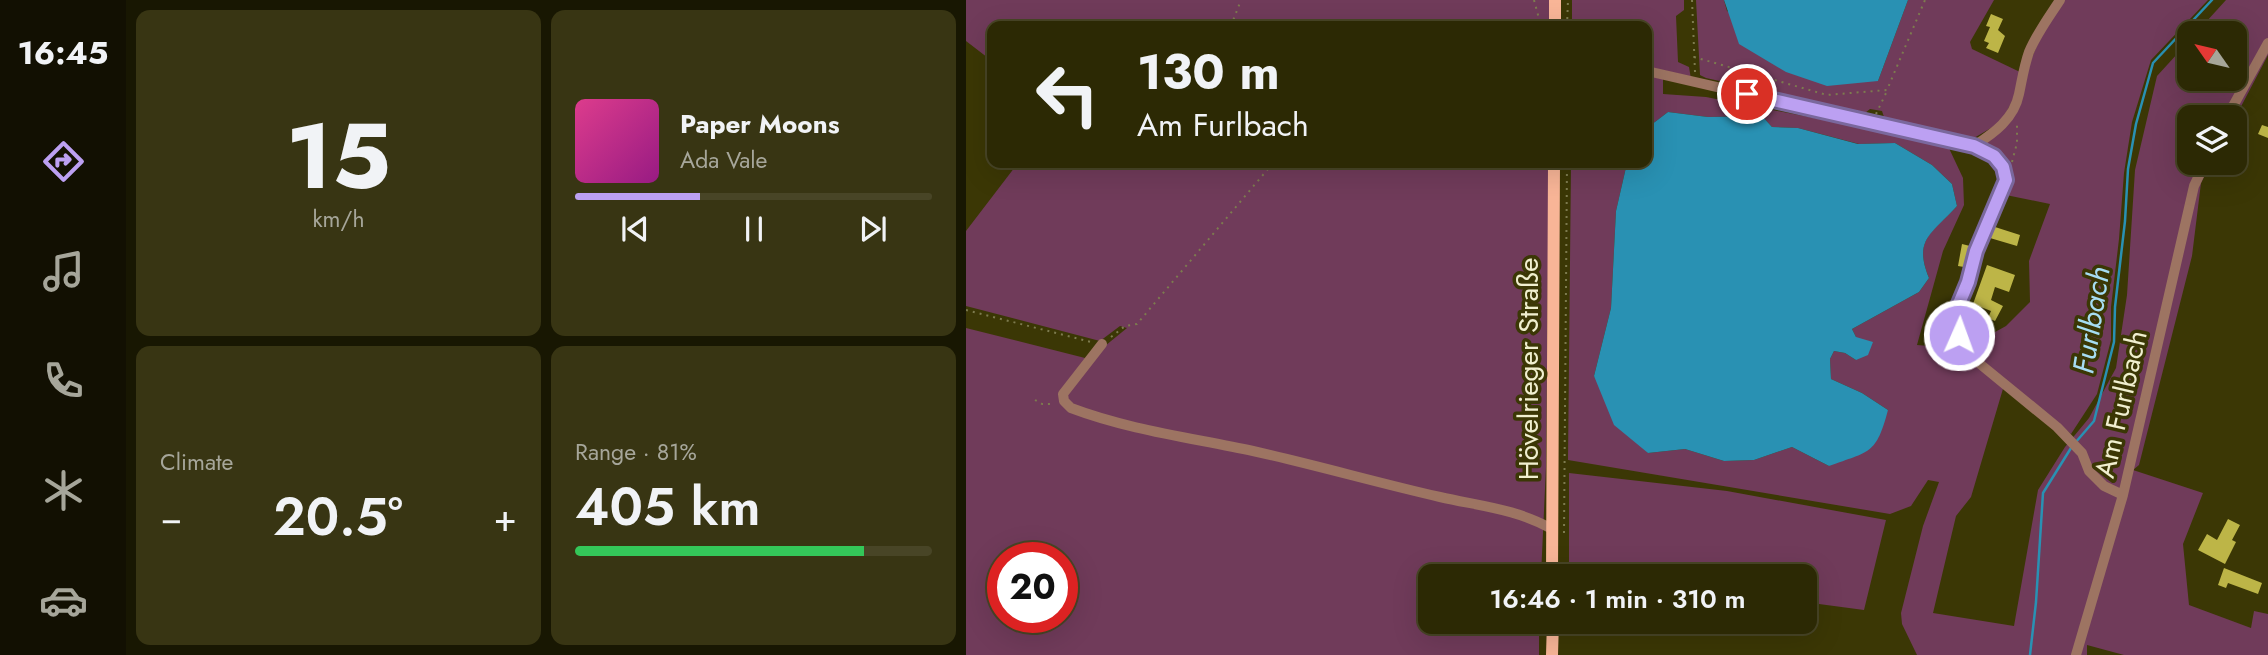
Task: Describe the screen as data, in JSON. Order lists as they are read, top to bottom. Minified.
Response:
{"streets":{"main road":["Hövelrieger Straße"],"street":["Am Furlbach"]},"water":["Furlbach"],"north":"top left","page":{"tabs":"16:45","tile":[["15","km/h"],"Climate",["Range · 81%","405 km"]],"turn":["130 m","Am Furlbach"],"song":["Paper Moons","Ada Vale"],"heat":["−","20.5°","+"],"limit":"20","trip":"16:46 · 1 min · 310 m"}}
